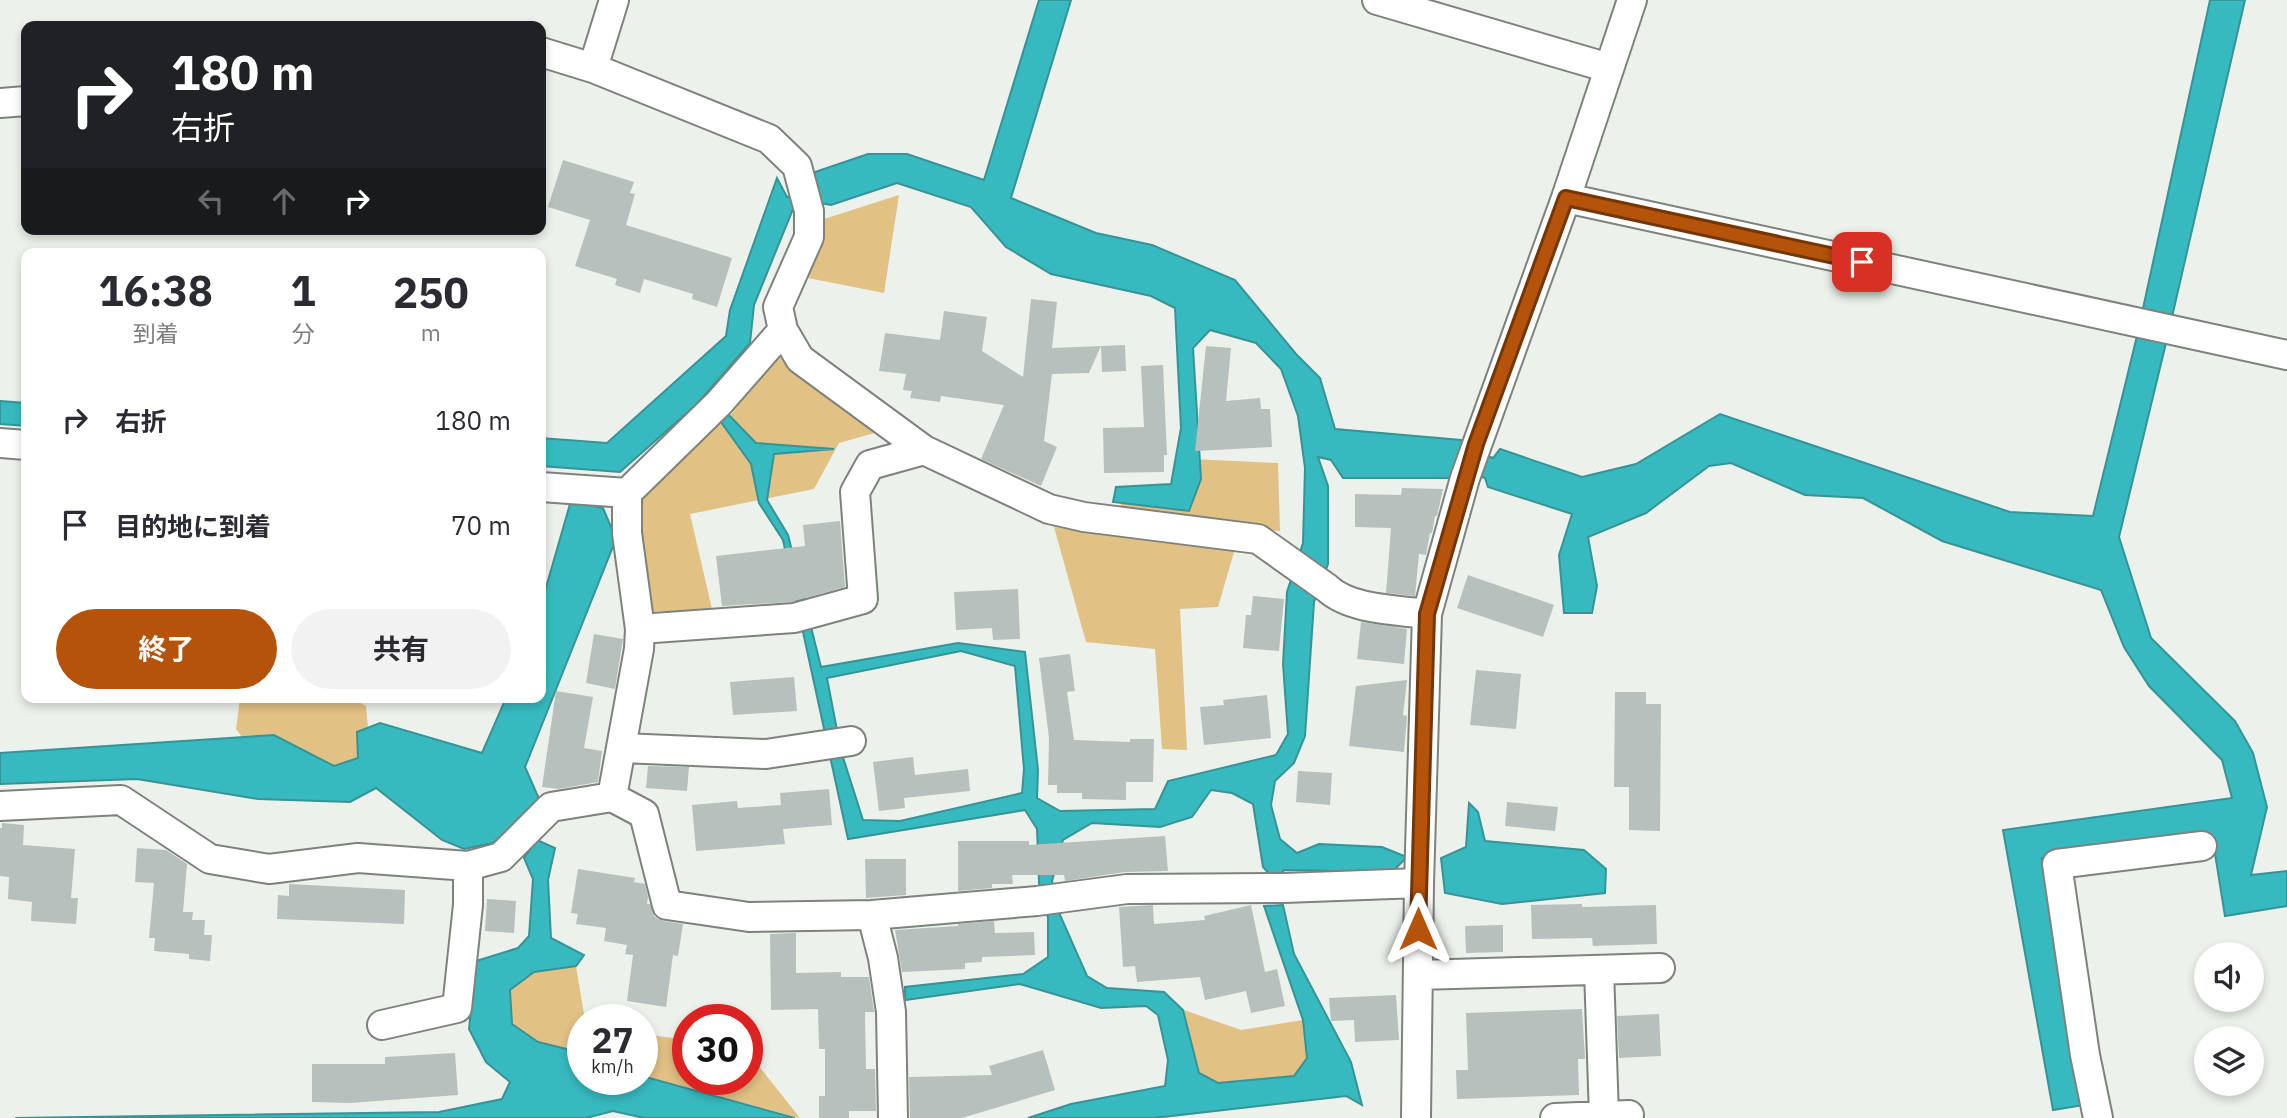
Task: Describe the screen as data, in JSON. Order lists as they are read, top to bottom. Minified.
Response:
{"page":{"turn":["180 m","右折"],"eta":["16:38","到着","1","分","250","m"],"list":[{"name":"右折","value":"180 m"},{"name":"目的地に到着","value":"70 m"}],"buttons":["終了","共有"],"speed":"27 km/h","limit":"30"}}
